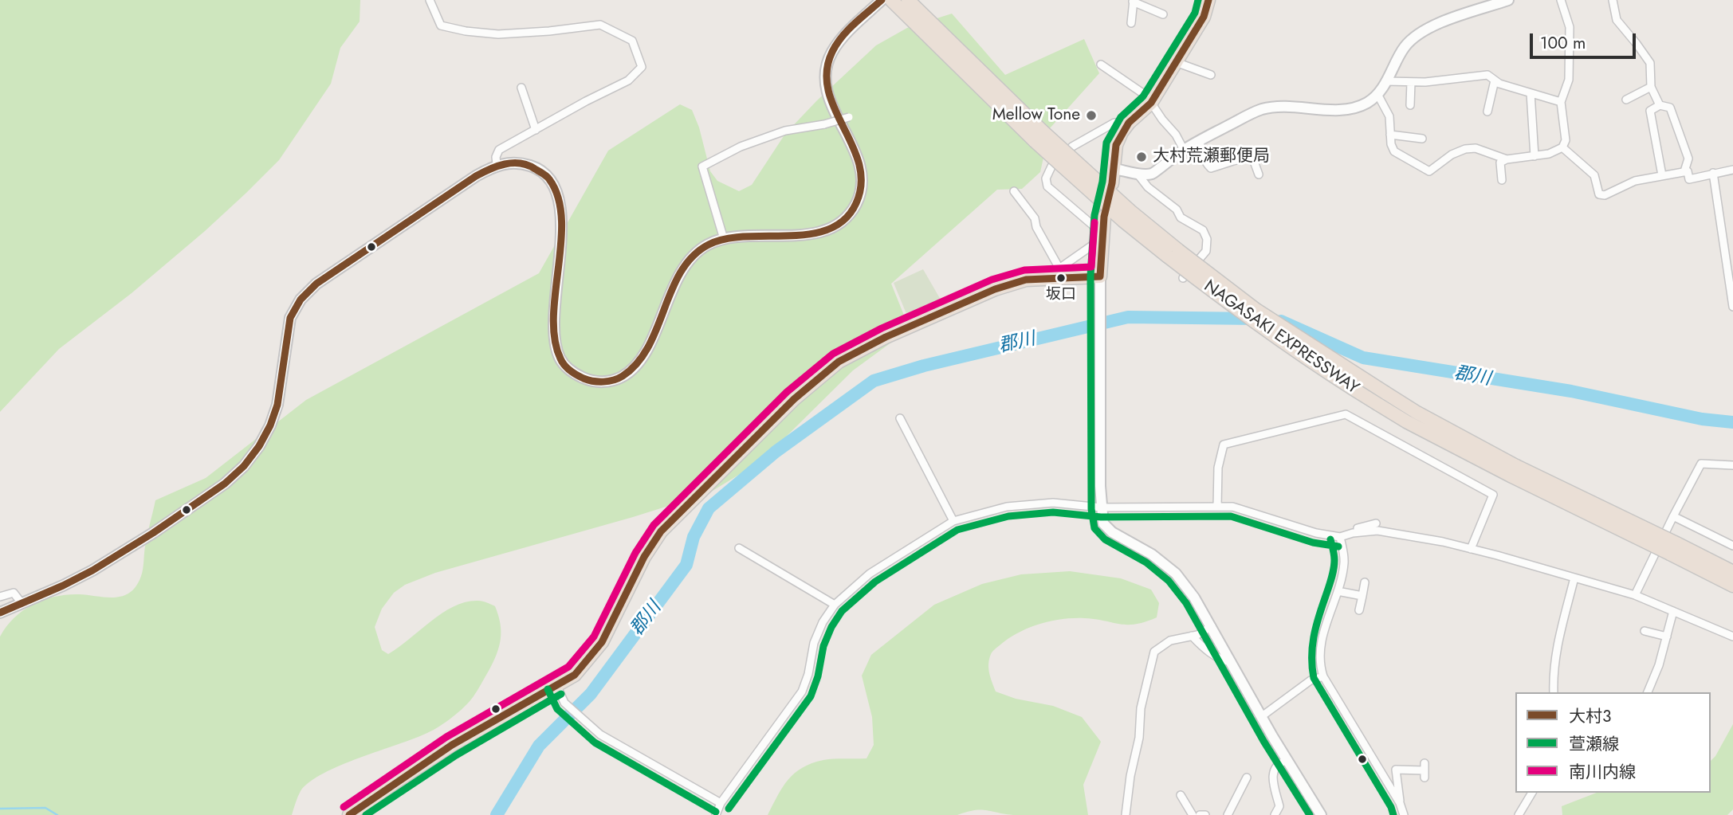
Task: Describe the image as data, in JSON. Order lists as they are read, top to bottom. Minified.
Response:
{"streets":{"highway":["NAGASAKI EXPRESSWAY"]},"water":["郡川"],"places":["Mellow Tone","大村荒瀬郵便局","坂口"],"lines":["transit line 大村3","transit line 萱瀬線","transit line 南川内線"],"legend":["大村3","萱瀬線","南川内線"],"scale_bar":"100 m"}
